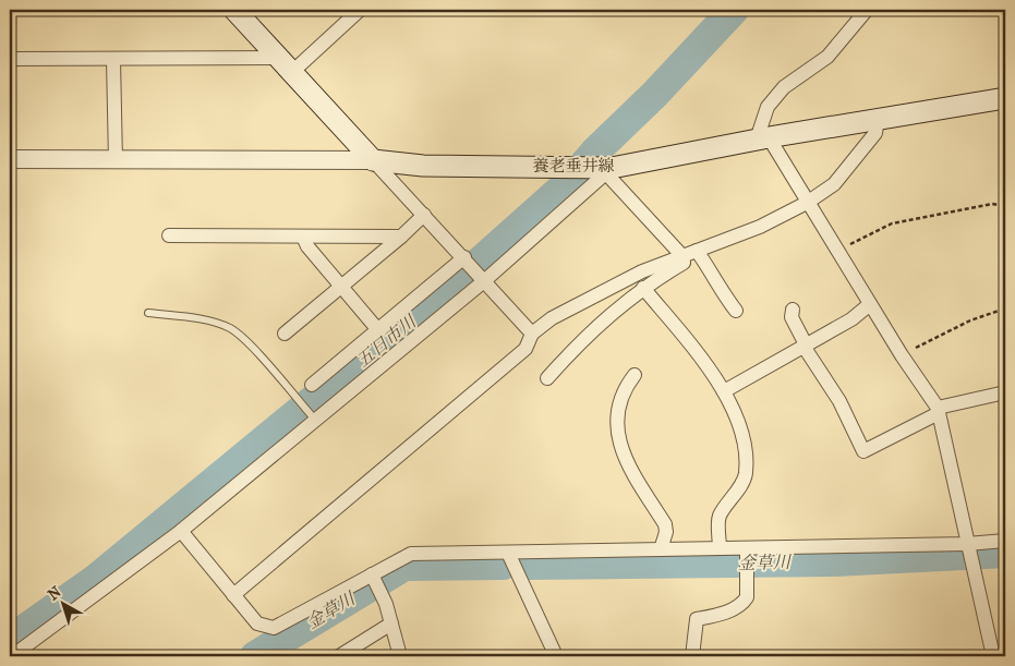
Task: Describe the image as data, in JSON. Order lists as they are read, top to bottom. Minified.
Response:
{"streets":{"main road":["養老垂井線"]},"water":["五日市川","金草川"],"north":"top left"}
